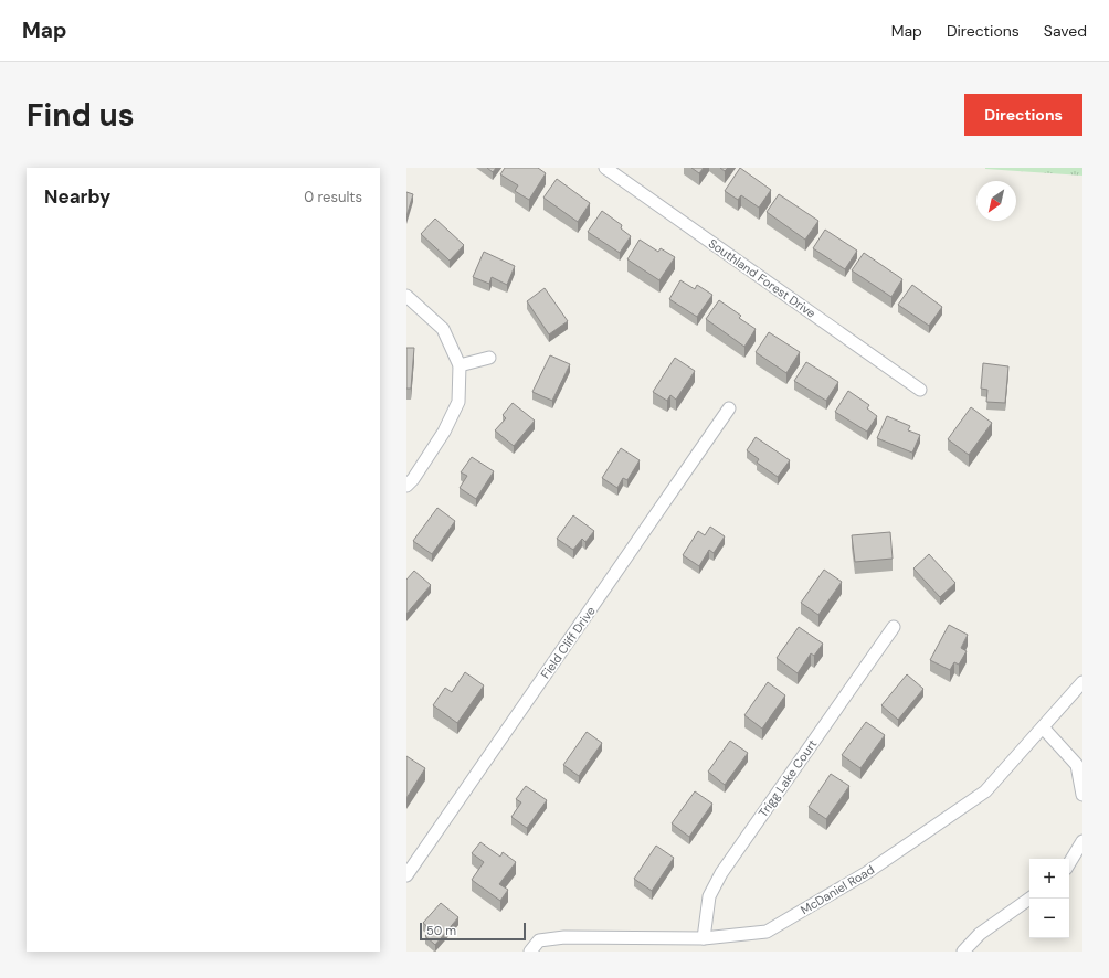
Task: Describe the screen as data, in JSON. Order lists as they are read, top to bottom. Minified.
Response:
{"streets":{"street":["Southland Forest Drive","Field Cliff Drive","Trigg Lake Court","McDaniel Road"]},"crossings":[["Trigg Lake Court","McDaniel Road"]],"scale_bar":"50 m","north":"bottom left","page":{"header":"Map","nav":["Map","Directions","Saved"],"buttons":"Directions","title":"Find us","heading":["Nearby","0 results"],"map_buttons":["+","−"],"scale":"50 m"}}
